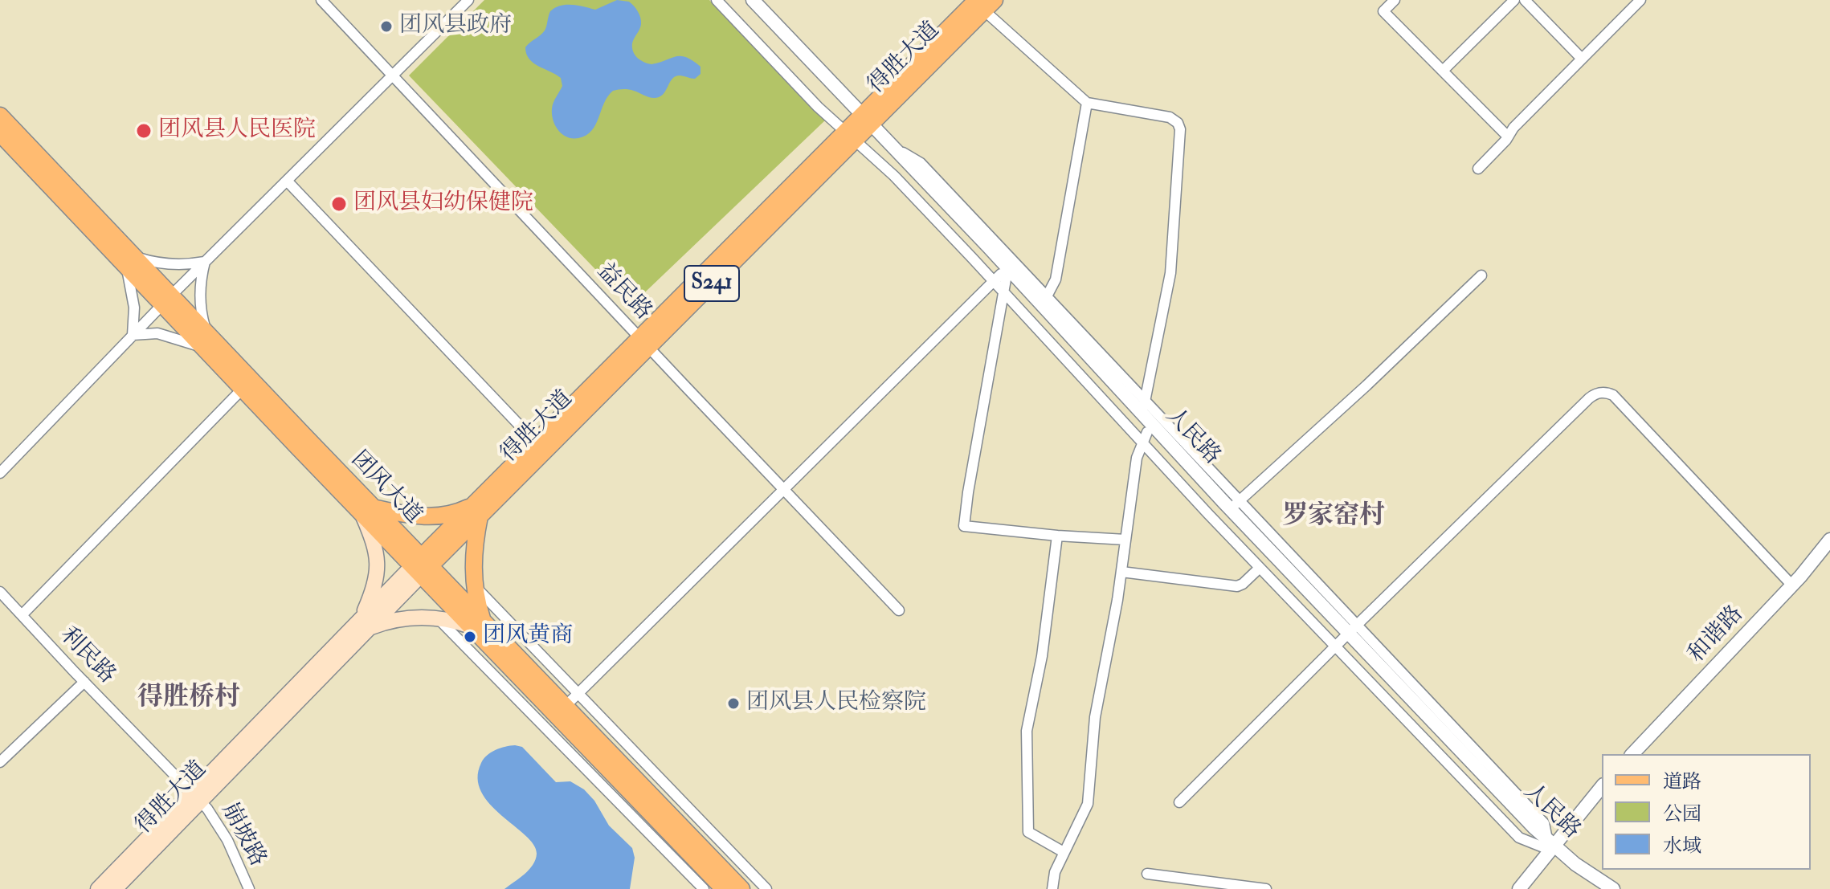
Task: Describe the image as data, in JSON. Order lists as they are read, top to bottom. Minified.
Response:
{"streets":{"main road":["得胜大道","S241","团风大道"],"street":["益民路","人民路","和谐路","利民路","崩坡路"]},"crossings":[["得胜大道","益民路"],["得胜大道","人民路"],["得胜大道","团风大道"],["得胜大道","利民路"],["得胜大道","崩坡路"],["利民路","崩坡路"]],"districts":["罗家窑村","得胜桥村"],"places":["团风县政府","团风县人民医院","团风县妇幼保健院","团风黄商","团风县人民检察院"],"legend":["道路","公园","水域"]}
